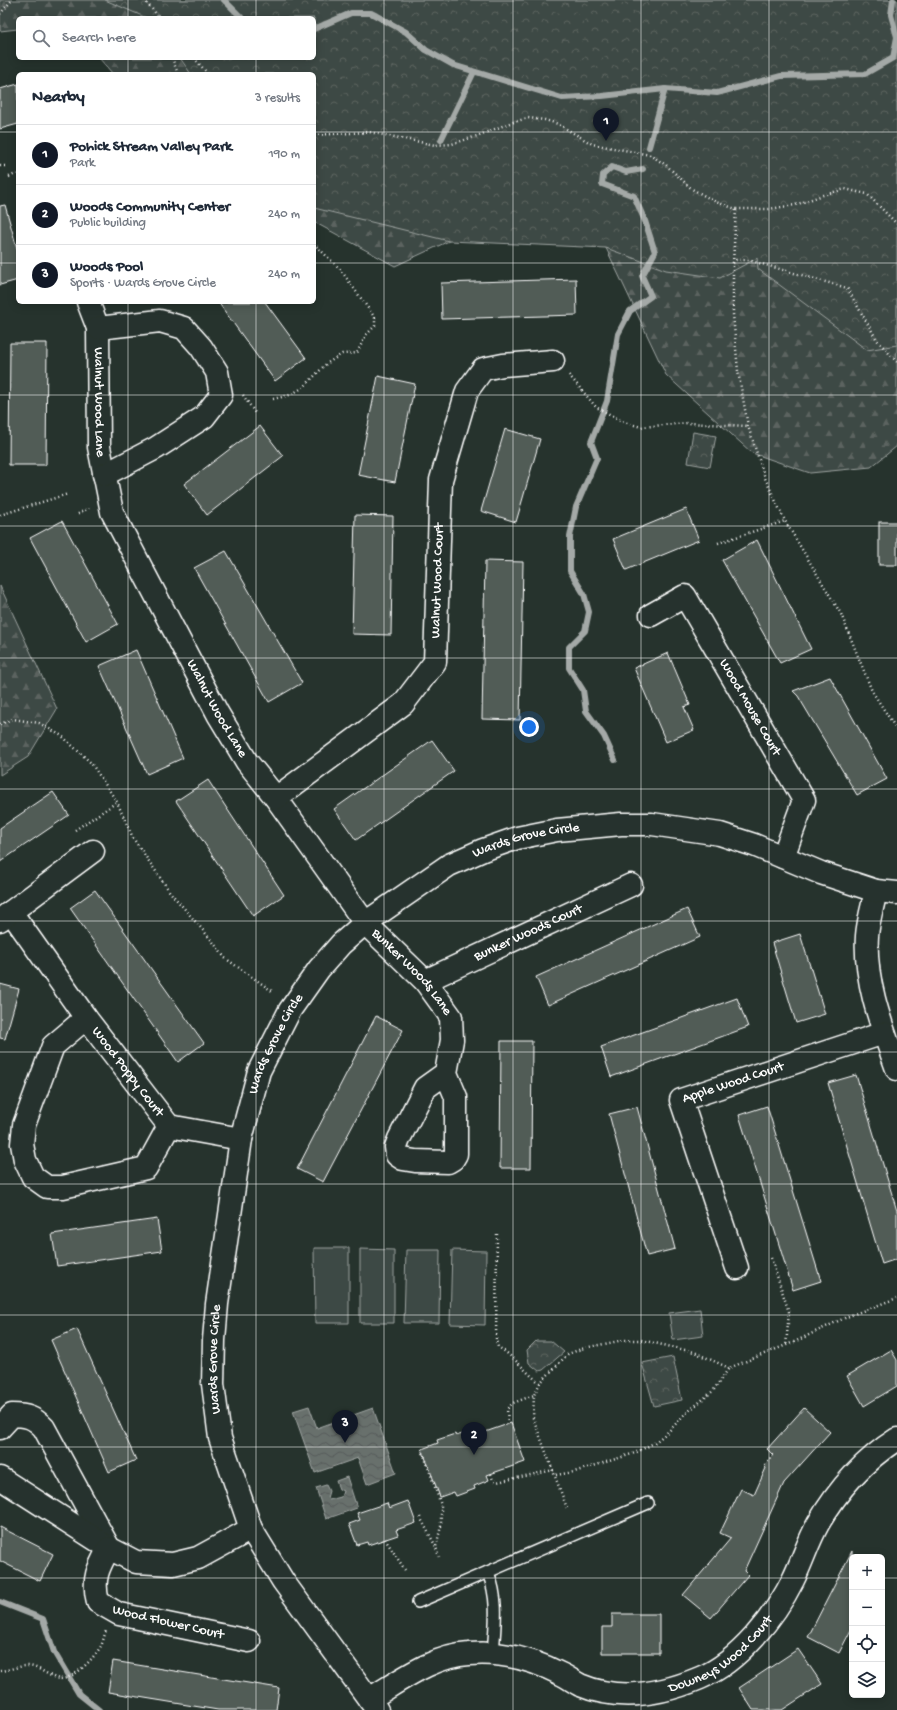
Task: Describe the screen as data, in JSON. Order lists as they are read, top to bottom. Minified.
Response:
{"streets":{"street":["Walnut Wood Lane","Walnut Wood Court","Wood Mouse Court","Wards Grove Circle","Bunker Woods Court","Bunker Woods Lane","Wood Poppy Court","Apple Wood Court","Wood Flower Court","Downeys Wood Court"]},"crossings":[["Walnut Wood Lane","Walnut Wood Court"],["Walnut Wood Lane","Wards Grove Circle"],["Walnut Wood Lane","Bunker Woods Lane"],["Wood Mouse Court","Wards Grove Circle"],["Wards Grove Circle","Bunker Woods Lane"],["Wards Grove Circle","Wood Poppy Court"],["Wards Grove Circle","Downeys Wood Court"],["Bunker Woods Court","Bunker Woods Lane"]],"page":{"search":"Search here","heading":["Nearby","3 results"],"pins":["1","3","2"],"list":[{"mark":"1","name":"Pohick Stream Valley Park","note":"Park","value":"190 m"},{"mark":"2","name":"Woods Community Center","note":"Public building","value":"240 m"},{"mark":"3","name":"Woods Pool","note":"Sports · Wards Grove Circle","value":"240 m"}],"map_buttons":["+","−"]}}
